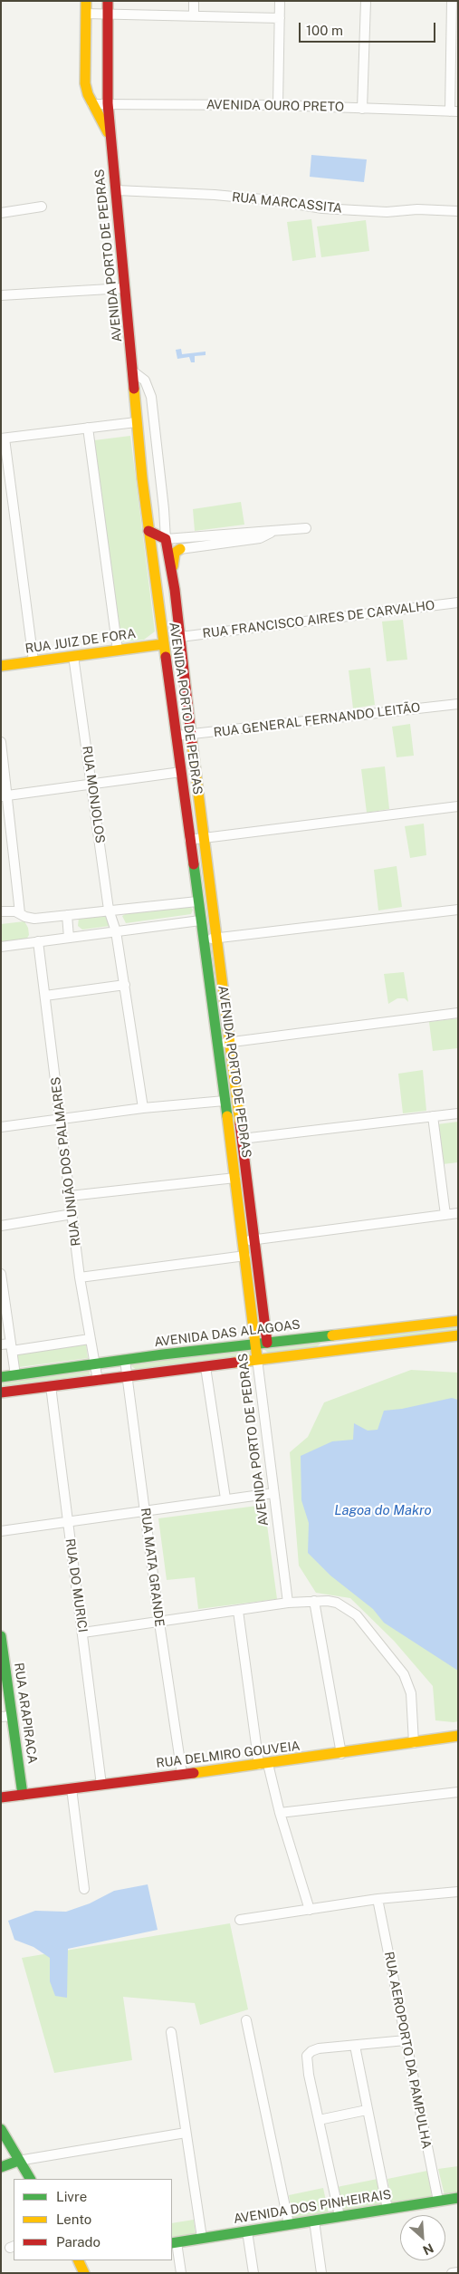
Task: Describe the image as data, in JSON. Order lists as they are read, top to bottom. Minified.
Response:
{"streets":{"main road":["AVENIDA PORTO DE PEDRAS","RUA JUIZ DE FORA","AVENIDA DAS ALAGOAS","RUA ARAPIRACA","RUA DELMIRO GOUVEIA","AVENIDA DOS PINHEIRAIS"],"street":["AVENIDA OURO PRETO","RUA MARCASSITA","RUA FRANCISCO AIRES DE CARVALHO","RUA GENERAL FERNANDO LEITÃO","RUA MONJOLOS","RUA UNIÃO DOS PALMARES","RUA MATA GRANDE","RUA DO MURICI","RUA AEROPORTO DA PAMPULHA"]},"crossings":[["AVENIDA OURO PRETO","AVENIDA PORTO DE PEDRAS"],["RUA MARCASSITA","AVENIDA PORTO DE PEDRAS"],["AVENIDA PORTO DE PEDRAS","RUA FRANCISCO AIRES DE CARVALHO"],["AVENIDA PORTO DE PEDRAS","RUA JUIZ DE FORA"],["AVENIDA PORTO DE PEDRAS","RUA GENERAL FERNANDO LEITÃO"],["AVENIDA PORTO DE PEDRAS","AVENIDA DAS ALAGOAS"],["RUA JUIZ DE FORA","RUA MONJOLOS"],["RUA UNIÃO DOS PALMARES","AVENIDA DAS ALAGOAS"],["AVENIDA DAS ALAGOAS","RUA MATA GRANDE"],["RUA MATA GRANDE","RUA DELMIRO GOUVEIA"],["RUA DO MURICI","RUA DELMIRO GOUVEIA"],["RUA ARAPIRACA","RUA DELMIRO GOUVEIA"],["RUA AEROPORTO DA PAMPULHA","AVENIDA DOS PINHEIRAIS"]],"water":["Lagoa do Makro"],"legend":["Livre","Lento","Parado"],"scale_bar":"100 m","north":"bottom right"}
